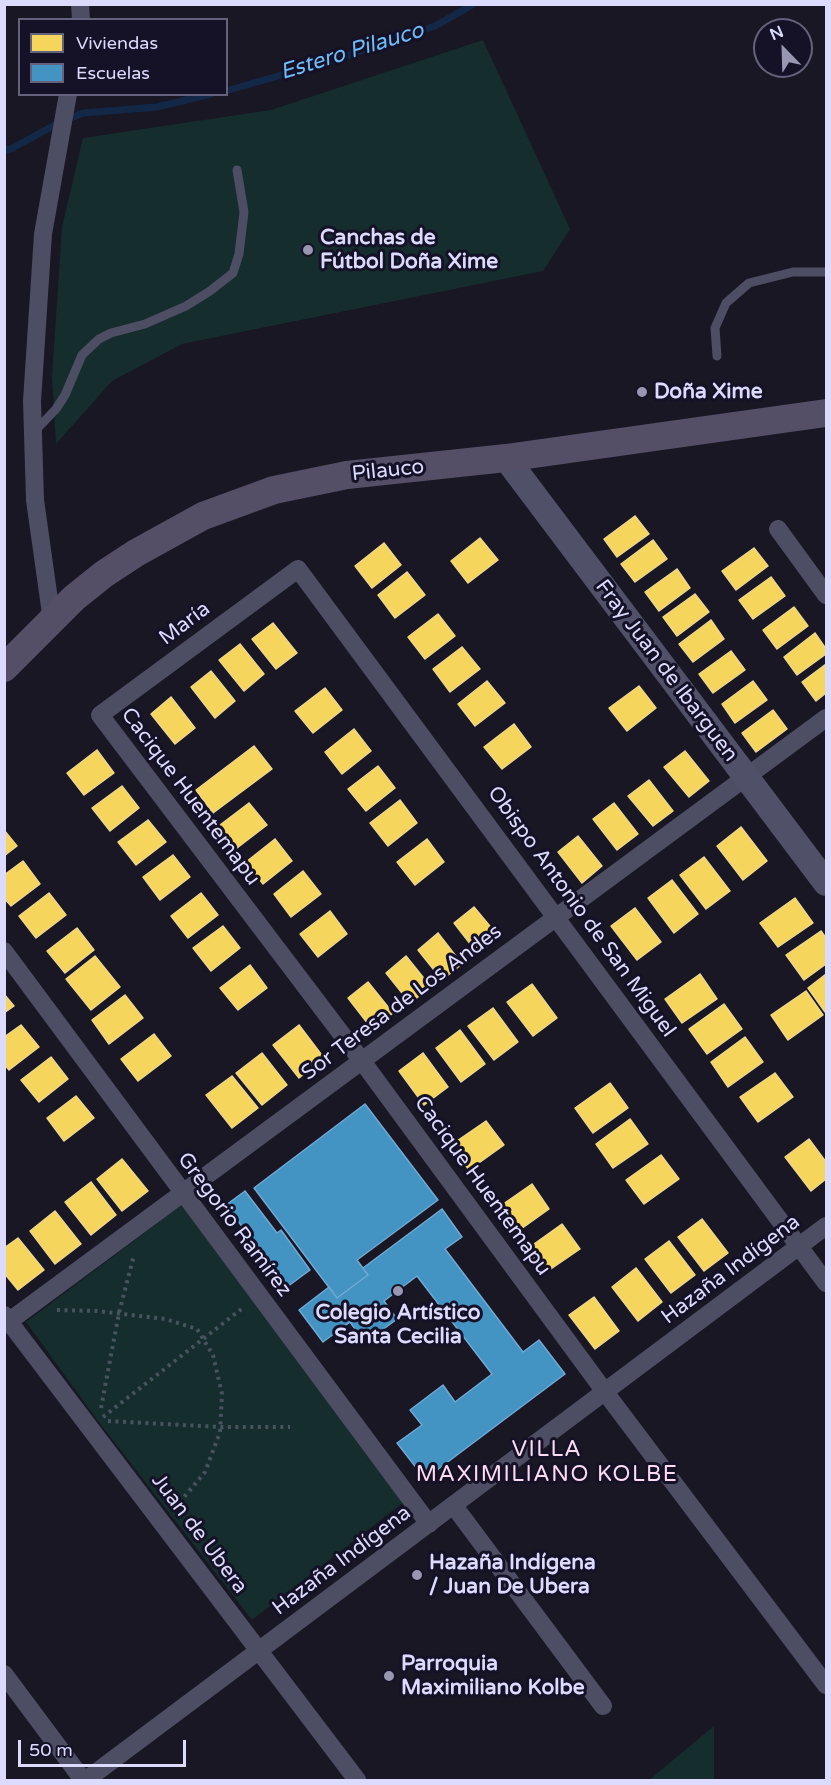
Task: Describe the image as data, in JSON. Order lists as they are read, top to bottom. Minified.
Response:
{"streets":{"main road":["Pilauco"],"street":["María","Fray Juan de Ibarguen","Cacique Huentemapu","Obispo Antonio de San Miguel","Sor Teresa de Los Andes","Gregorio Ramírez","Hazaña Indígena","Juan de Ubera"]},"crossings":[["Pilauco","Fray Juan de Ibarguen"],["María","Cacique Huentemapu"],["María","Obispo Antonio de San Miguel"],["Fray Juan de Ibarguen","Sor Teresa de Los Andes"],["Cacique Huentemapu","Sor Teresa de Los Andes"],["Cacique Huentemapu","Hazaña Indígena"],["Obispo Antonio de San Miguel","Sor Teresa de Los Andes"],["Obispo Antonio de San Miguel","Hazaña Indígena"],["Sor Teresa de Los Andes","Gregorio Ramírez"],["Sor Teresa de Los Andes","Juan de Ubera"],["Gregorio Ramírez","Hazaña Indígena"],["Hazaña Indígena","Juan de Ubera"]],"districts":["VILLA MAXIMILIANO KOLBE"],"water":["Estero Pilauco"],"places":["Canchas de Fútbol Doña Xime","Doña Xime","Colegio Artístico Santa Cecilia","Hazaña Indígena / Juan De Ubera","Parroquia Maximiliano Kolbe"],"legend":["Viviendas","Escuelas"],"scale_bar":"50 m","north":"top left"}
